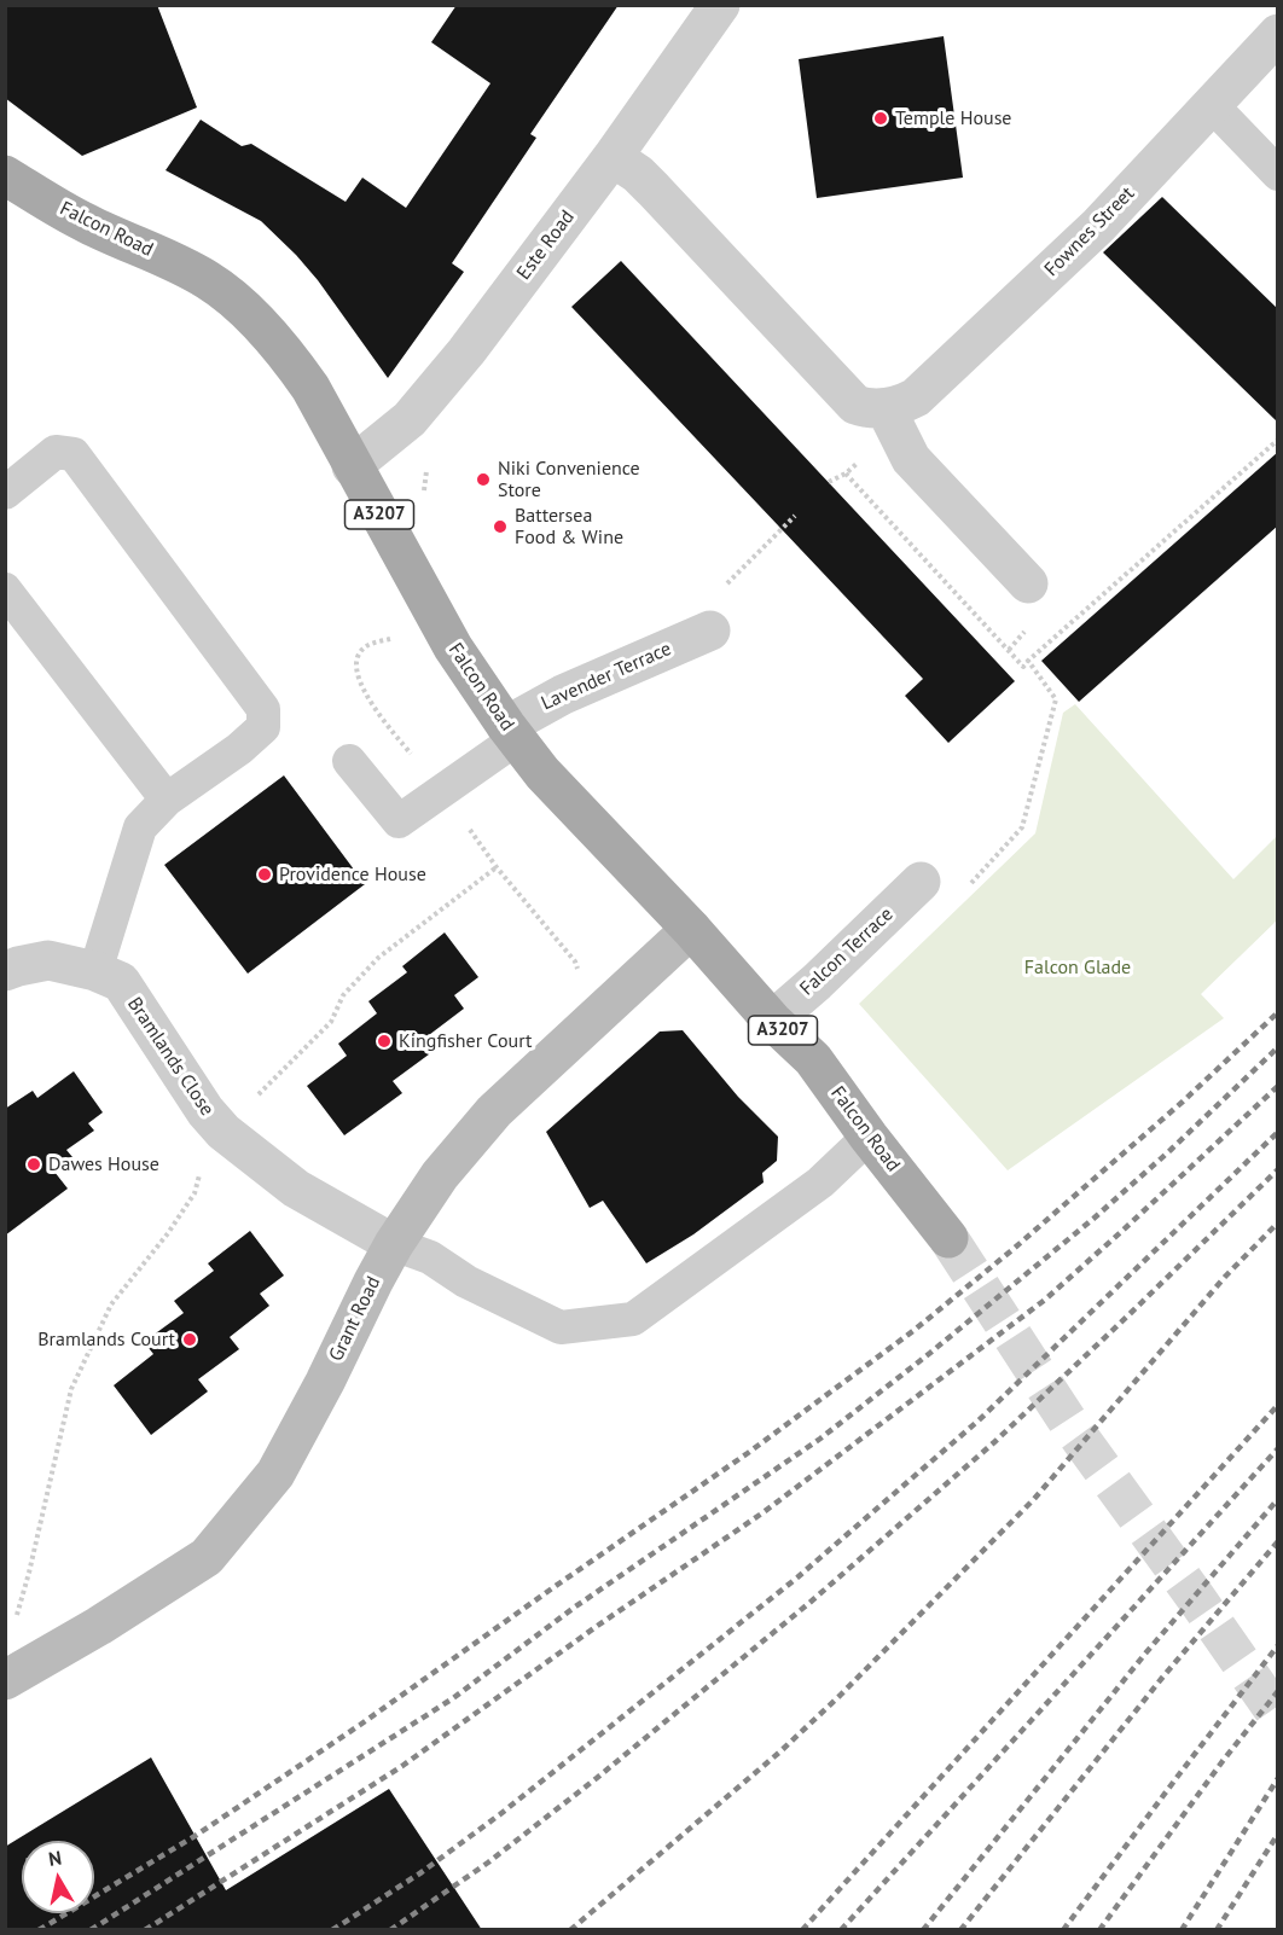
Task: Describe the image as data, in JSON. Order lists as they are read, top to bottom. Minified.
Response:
{"streets":{"main road":["Falcon Road","A3207"],"street":["Fownes Street","Este Road","Lavender Terrace","Falcon Terrace","Bramlands Close","Grant Road"]},"crossings":[["Falcon Road","Este Road"],["Falcon Road","Lavender Terrace"],["Falcon Road","Falcon Terrace"],["Falcon Road","Grant Road"],["Bramlands Close","Grant Road"]],"parks":["Falcon Glade"],"places":["Temple House","Niki Convenience Store","Battersea Food & Wine","Providence House","Kingfisher Court","Dawes House","Bramlands Court"],"north":"top"}
